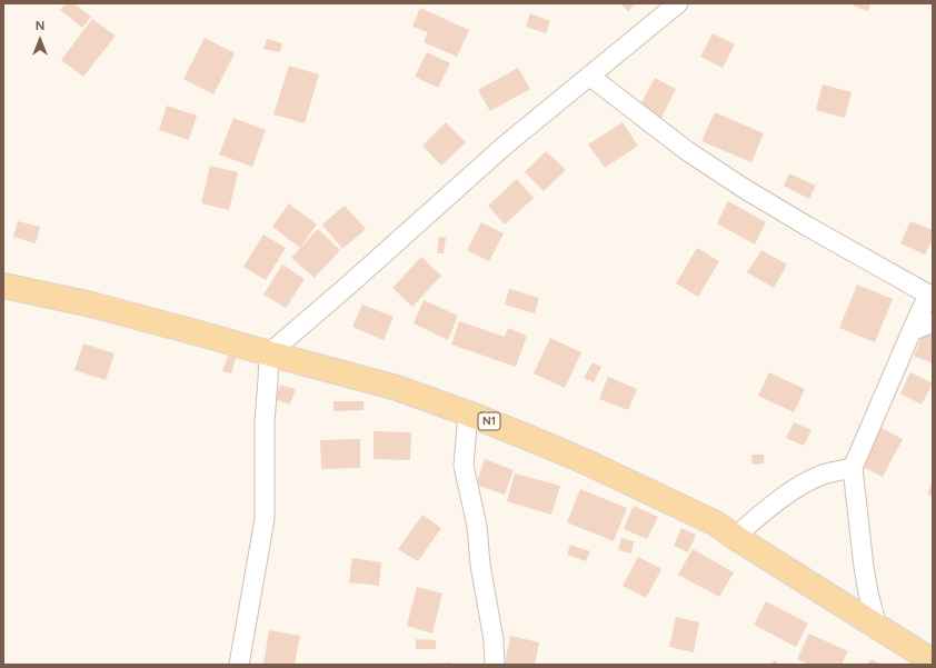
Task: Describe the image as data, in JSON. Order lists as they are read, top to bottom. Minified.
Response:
{"streets":{"main road":["N1"]},"north":"top"}
